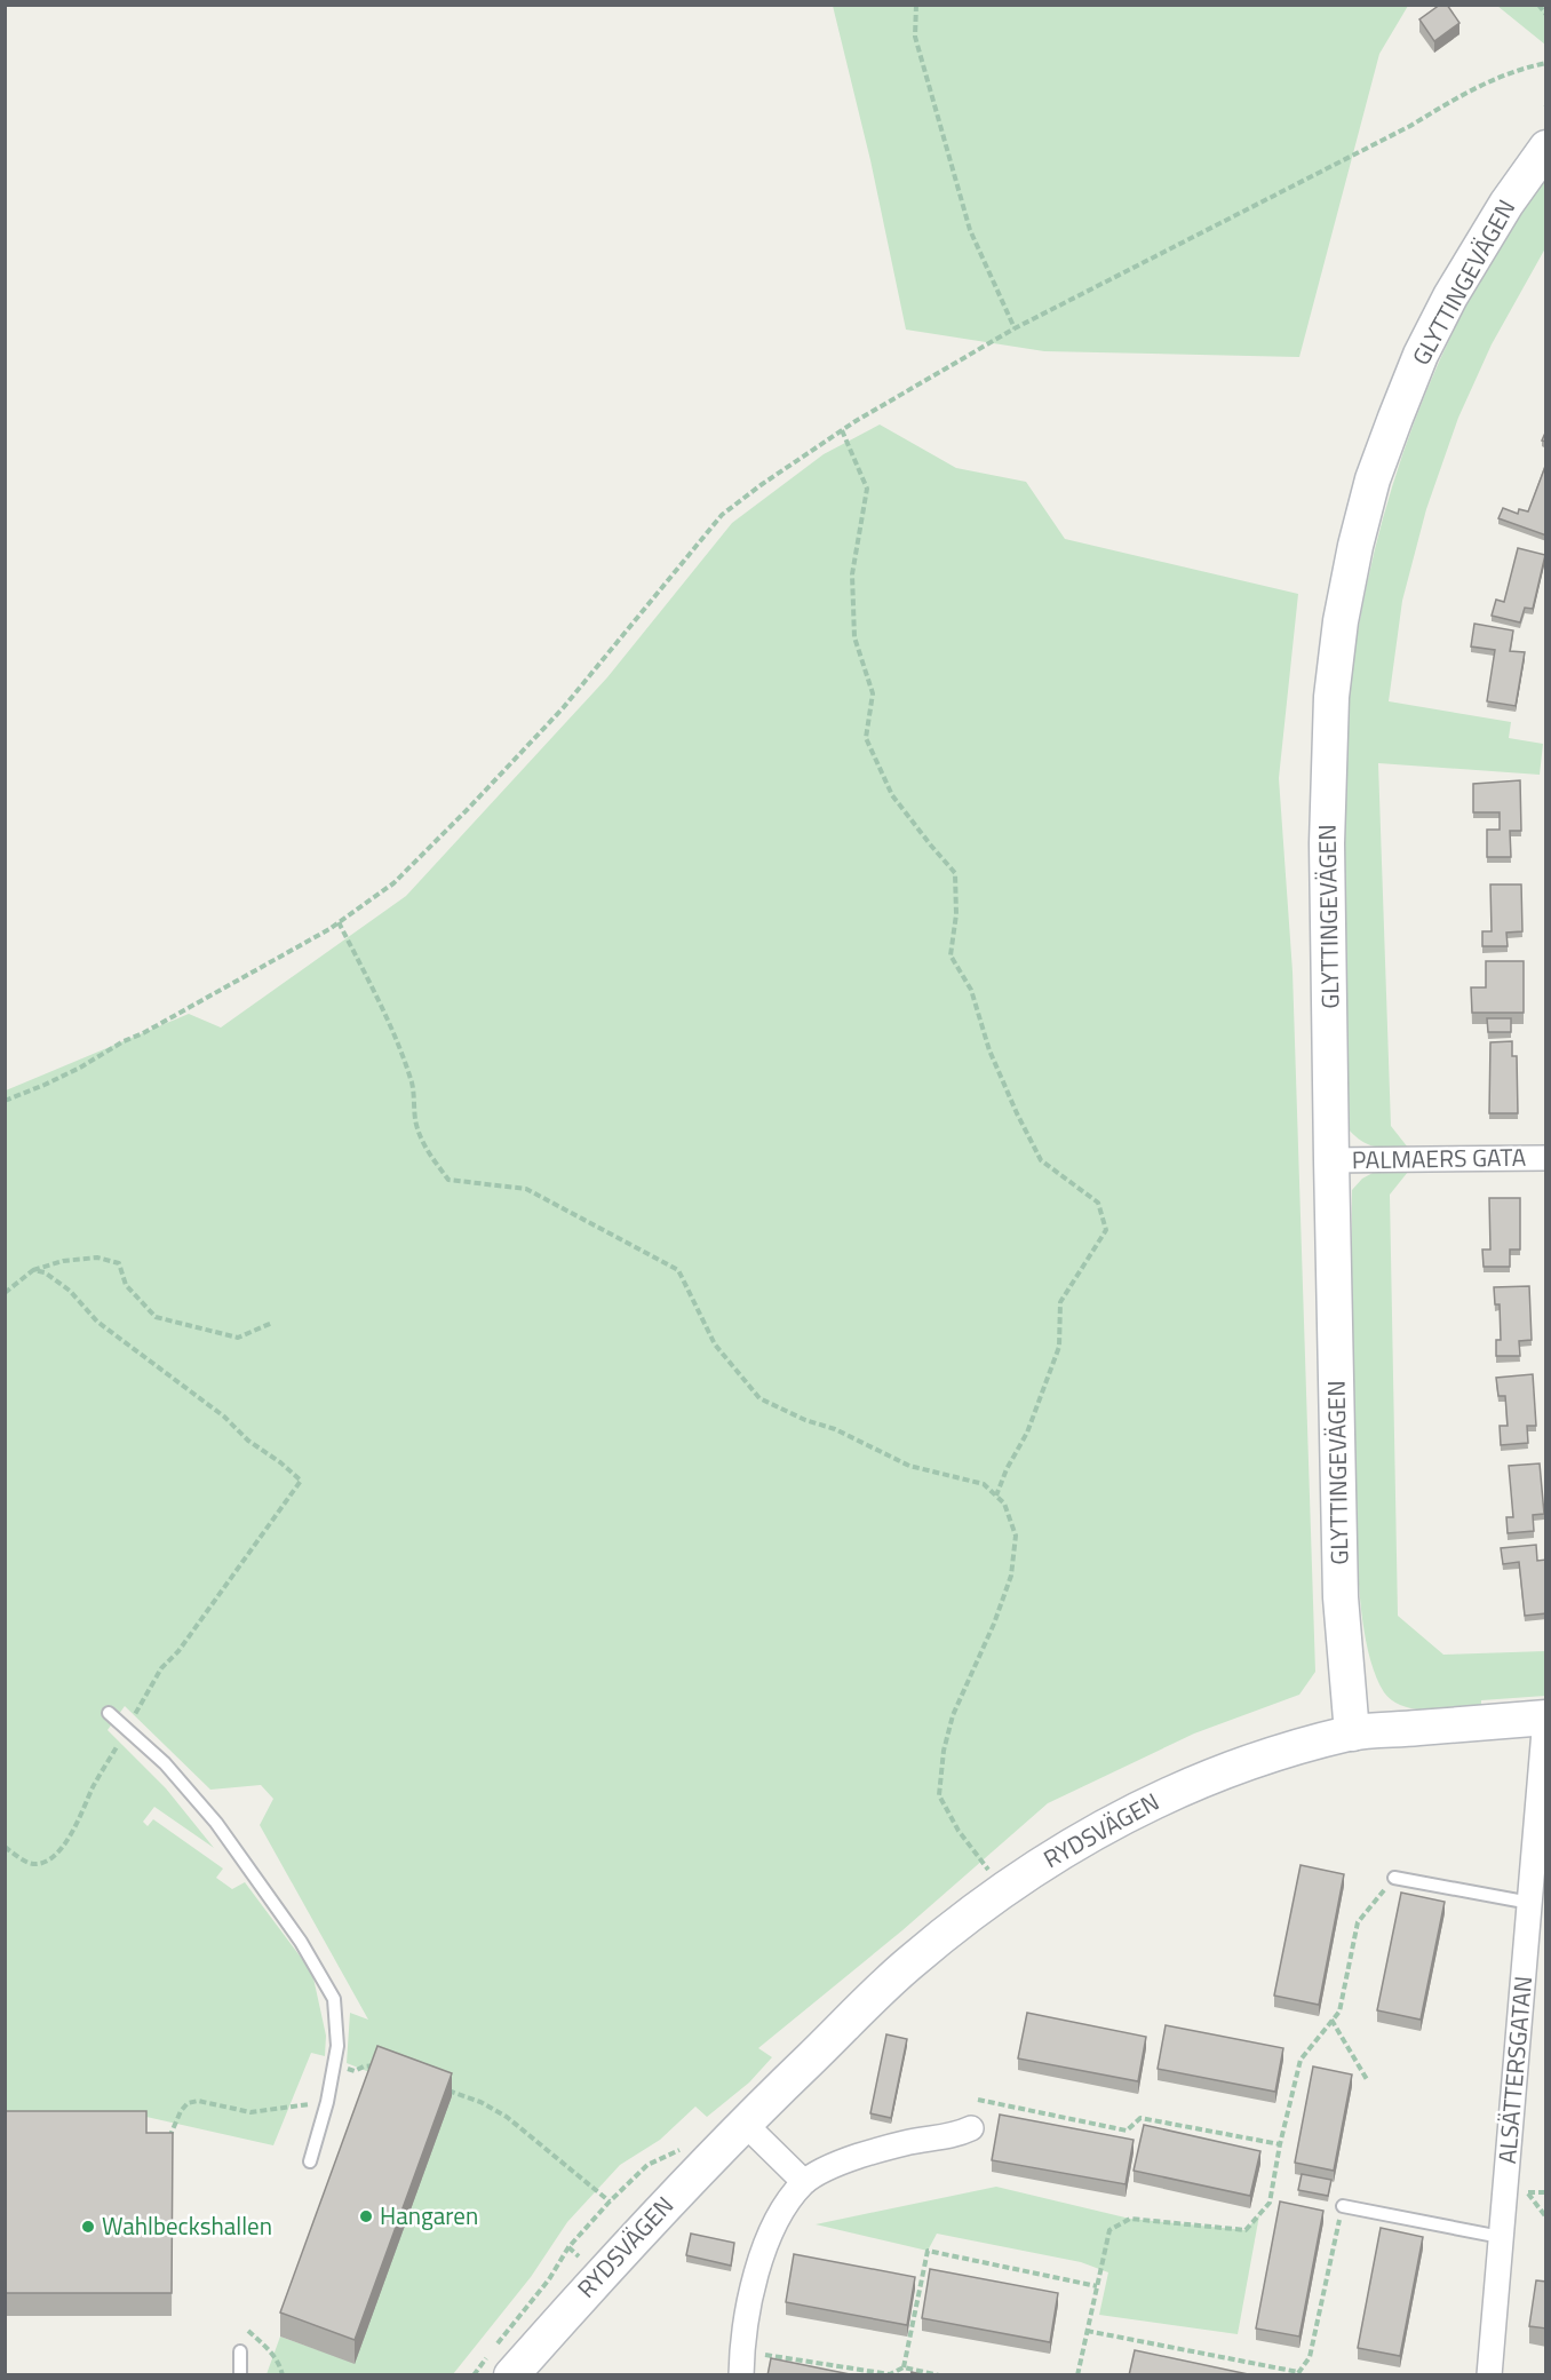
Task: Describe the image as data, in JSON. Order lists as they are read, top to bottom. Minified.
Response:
{"streets":{"street":["GLYTTINGEVÄGEN","PALMAERS GATA","RYDSVÄGEN","ALSÄTTERSGATAN"]},"crossings":[["GLYTTINGEVÄGEN","PALMAERS GATA"],["GLYTTINGEVÄGEN","RYDSVÄGEN"],["RYDSVÄGEN","ALSÄTTERSGATAN"]],"places":["Hangaren","Wahlbeckshallen"]}
